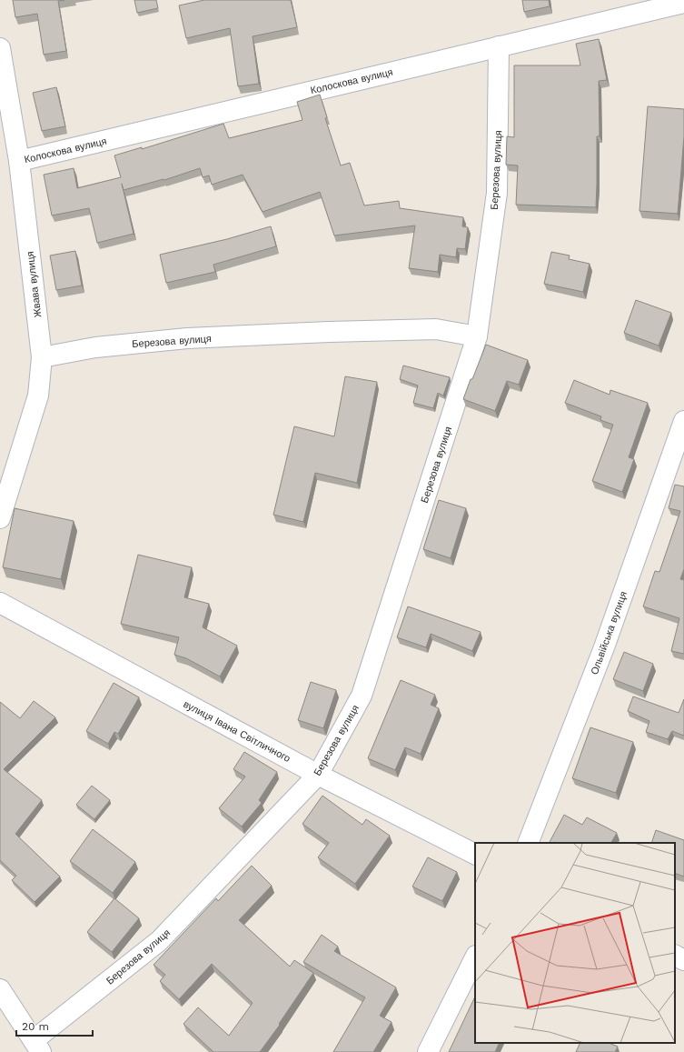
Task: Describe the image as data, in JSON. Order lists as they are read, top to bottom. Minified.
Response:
{"streets":{"street":["Колоскова вулиця","Березова вулиця","Жвава вулиця","Ольвійська вулиця","вулиця Івана Світличного"]},"crossings":[["Колоскова вулиця","Березова вулиця"],["Колоскова вулиця","Жвава вулиця"],["Березова вулиця","Жвава вулиця"],["Березова вулиця","вулиця Івана Світличного"]],"scale_bar":"20 m"}
